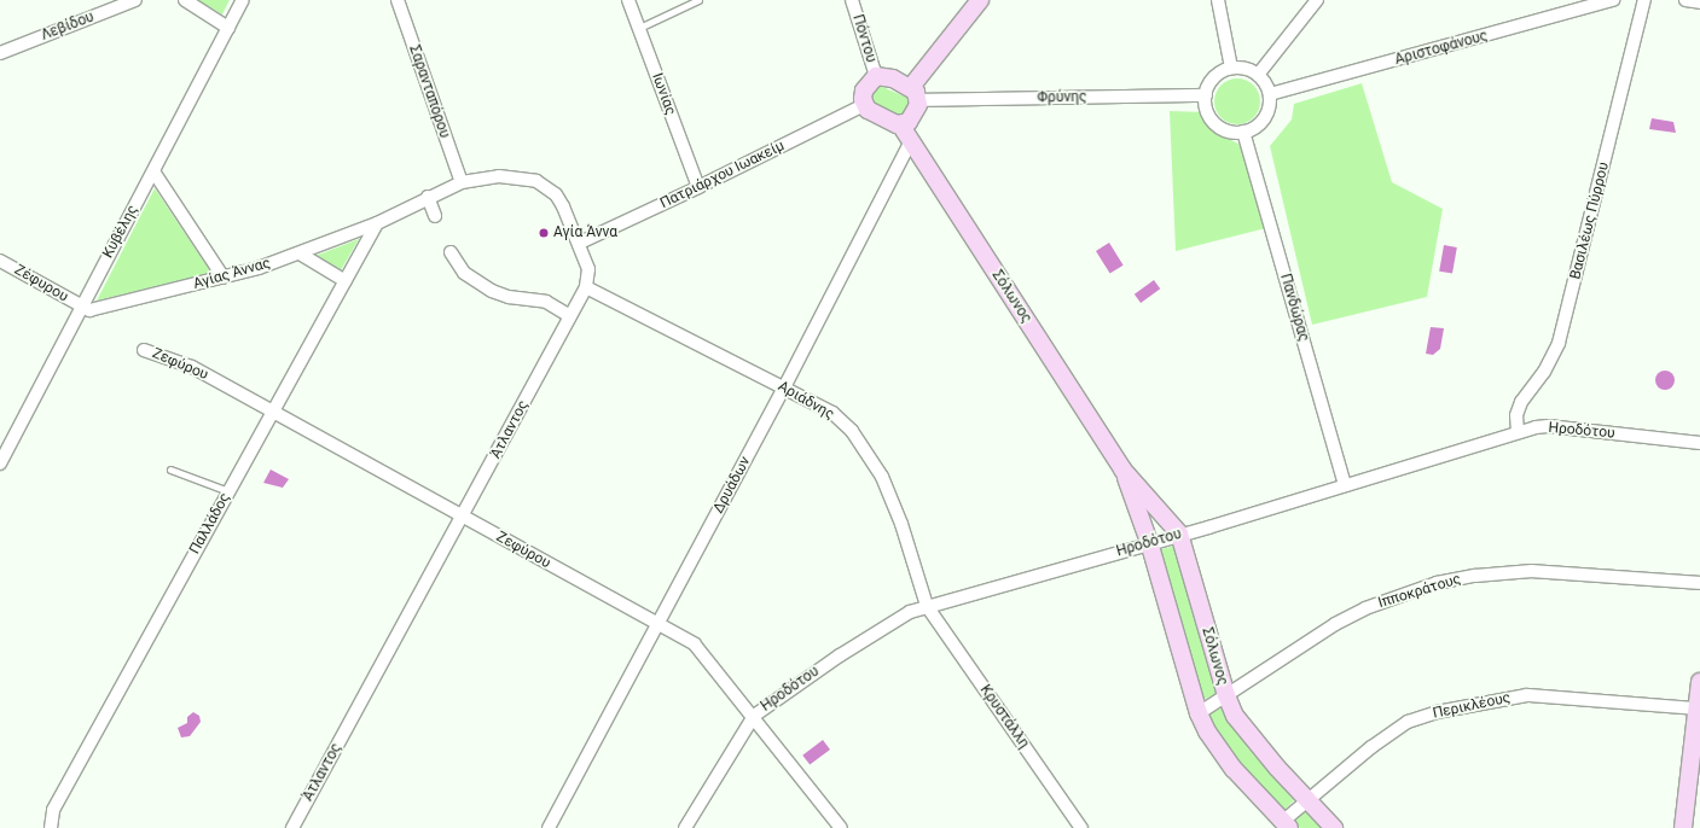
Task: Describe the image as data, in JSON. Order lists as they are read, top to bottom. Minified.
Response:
{"streets":{"street":["Λεβίδου","Πόντου","Αριστοφάνους","Σαρανταπόρου","Ιωνίας","Φρύνης","Πατριάρχου Ιωακείμ","Βασιλέως Πύρρου","Κυβέλης","Αγίας Άννας","Ζέφυρου","Σόλωνος","Πανδώρας","Ζεφύρου","Αριάδνης","Άτλαντος","Ηροδότου","Δρυάδων","Παλλάδος","Ιπποκράτους","Περικλέους","Κρυστάλλη"]},"crossings":[["Πόντου","Φρύνης"],["Πόντου","Πατριάρχου Ιωακείμ"],["Πόντου","Σόλωνος"],["Αριστοφάνους","Φρύνης"],["Αριστοφάνους","Πανδώρας"],["Σαρανταπόρου","Άτλαντος"],["Ιωνίας","Πατριάρχου Ιωακείμ"],["Φρύνης","Πατριάρχου Ιωακείμ"],["Φρύνης","Σόλωνος"],["Φρύνης","Πανδώρας"],["Πατριάρχου Ιωακείμ","Σόλωνος"],["Πατριάρχου Ιωακείμ","Άτλαντος"],["Βασιλέως Πύρρου","Ηροδότου"],["Κυβέλης","Αγίας Άννας"],["Κυβέλης","Ζέφυρου"],["Αγίας Άννας","Ζέφυρου"],["Αγίας Άννας","Άτλαντος"],["Αγίας Άννας","Παλλάδος"],["Σόλωνος","Ηροδότου"],["Σόλωνος","Δρυάδων"],["Σόλωνος","Ιπποκράτους"],["Σόλωνος","Περικλέους"],["Πανδώρας","Ηροδότου"],["Ζεφύρου","Άτλαντος"],["Ζεφύρου","Ηροδότου"],["Ζεφύρου","Δρυάδων"],["Ζεφύρου","Παλλάδος"],["Αριάδνης","Άτλαντος"],["Αριάδνης","Ηροδότου"],["Αριάδνης","Δρυάδων"],["Αριάδνης","Κρυστάλλη"],["Άτλαντος","Παλλάδος"],["Ηροδότου","Κρυστάλλη"]],"places":["Αγία Άννα"]}
